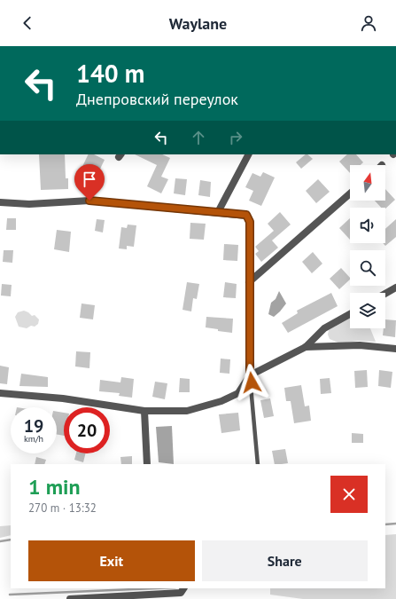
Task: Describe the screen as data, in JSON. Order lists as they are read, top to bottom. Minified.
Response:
{"north":"top","page":{"header":"Waylane","turn":["140 m","Днепровский переулок"],"speed":"19 km/h","limit":"20","heading":["1 min","270 m · 13:32"],"buttons":["Exit","Share"]}}
